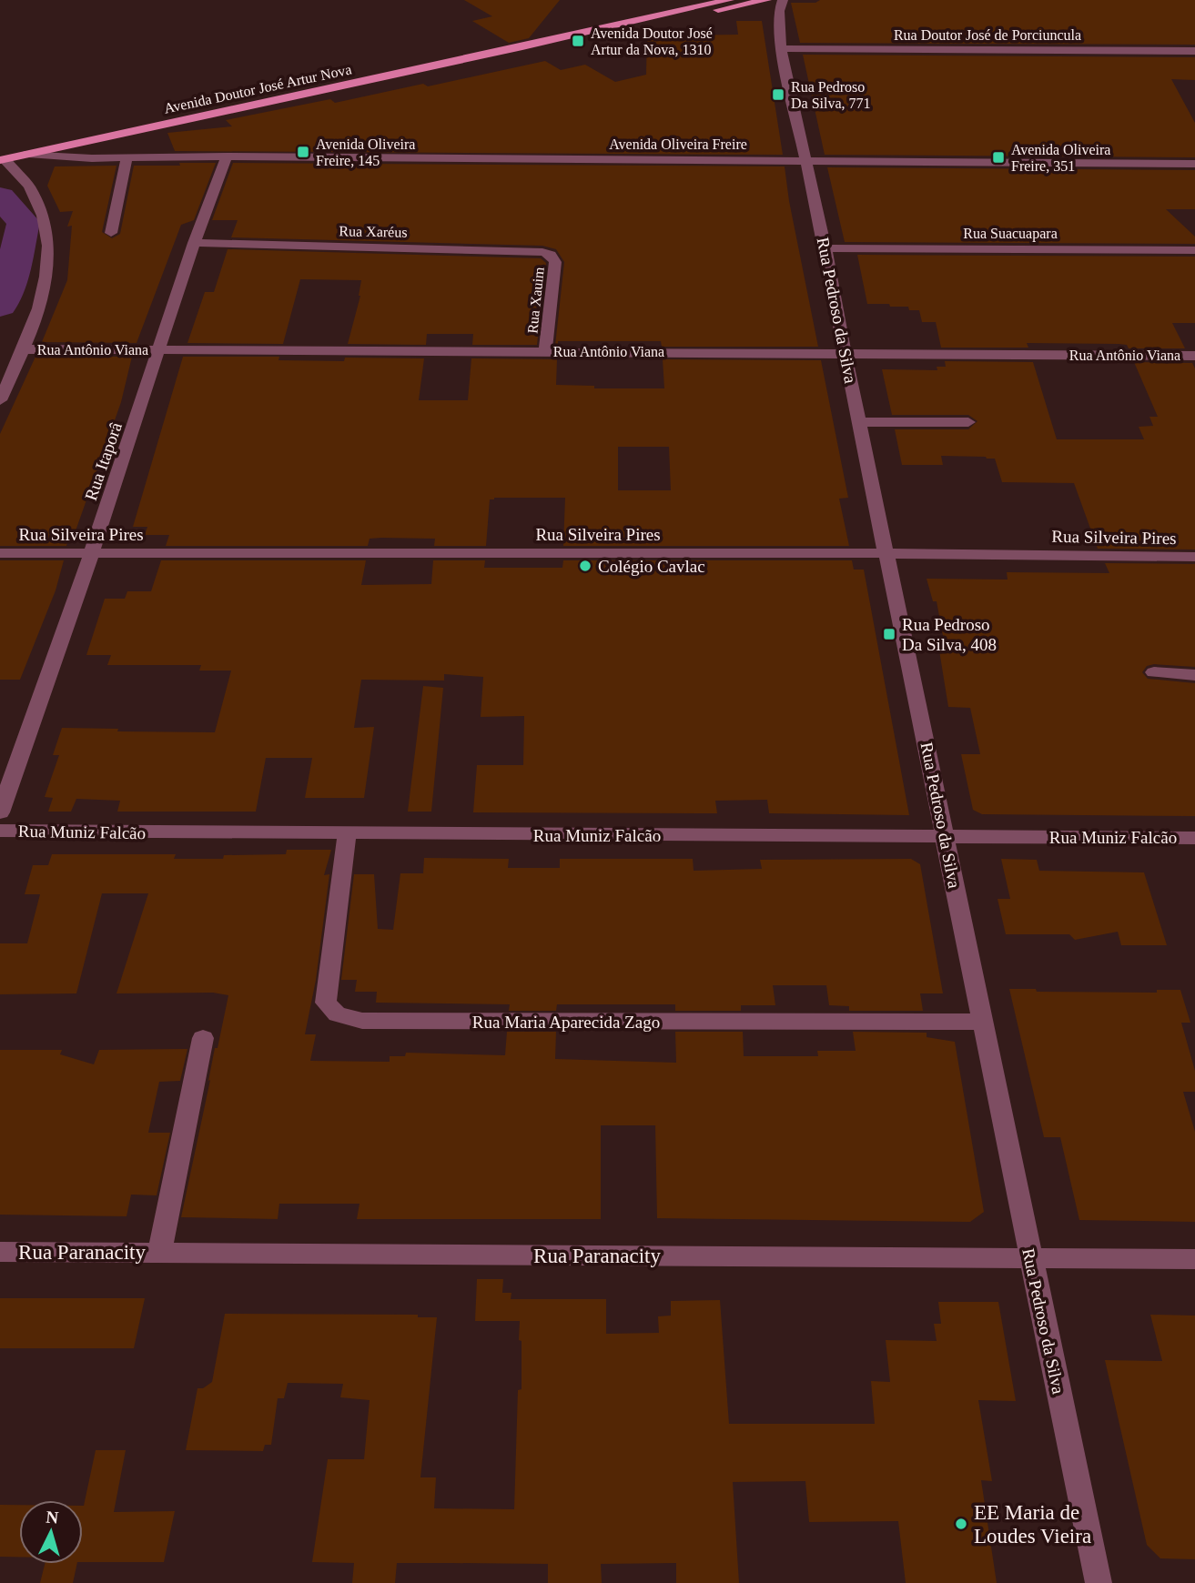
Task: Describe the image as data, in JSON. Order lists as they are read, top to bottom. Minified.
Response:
{"streets":{"main road":["Avenida Doutor José Artur Nova"],"street":["Rua Doutor José de Porciuncula","Avenida Oliveira Freire","Rua Xaréus","Rua Suacuapara","Rua Xauim","Rua Pedroso da Silva","Rua Antônio Viana","Rua Itaporâ","Rua Silveira Pires","Rua Muniz Falcão","Rua Maria Aparecida Zago","Rua Paranacity"]},"crossings":[["Rua Doutor José de Porciuncula","Rua Pedroso da Silva"],["Avenida Doutor José Artur Nova","Avenida Oliveira Freire"],["Avenida Oliveira Freire","Rua Pedroso da Silva"],["Avenida Oliveira Freire","Rua Itaporâ"],["Rua Xaréus","Rua Xauim"],["Rua Xaréus","Rua Itaporâ"],["Rua Suacuapara","Rua Pedroso da Silva"],["Rua Xauim","Rua Antônio Viana"],["Rua Pedroso da Silva","Rua Antônio Viana"],["Rua Pedroso da Silva","Rua Silveira Pires"],["Rua Pedroso da Silva","Rua Muniz Falcão"],["Rua Pedroso da Silva","Rua Maria Aparecida Zago"],["Rua Pedroso da Silva","Rua Paranacity"],["Rua Antônio Viana","Rua Itaporâ"],["Rua Itaporâ","Rua Silveira Pires"],["Rua Muniz Falcão","Rua Maria Aparecida Zago"]],"places":{"transit":["Avenida Doutor José Artur da Nova, 1310","Rua Pedroso Da Silva, 771","Avenida Oliveira Freire, 145","Avenida Oliveira Freire, 351","Rua Pedroso Da Silva, 408"],"other":["Colégio Cavlac","EE Maria de Loudes Vieira"]},"north":"top"}
